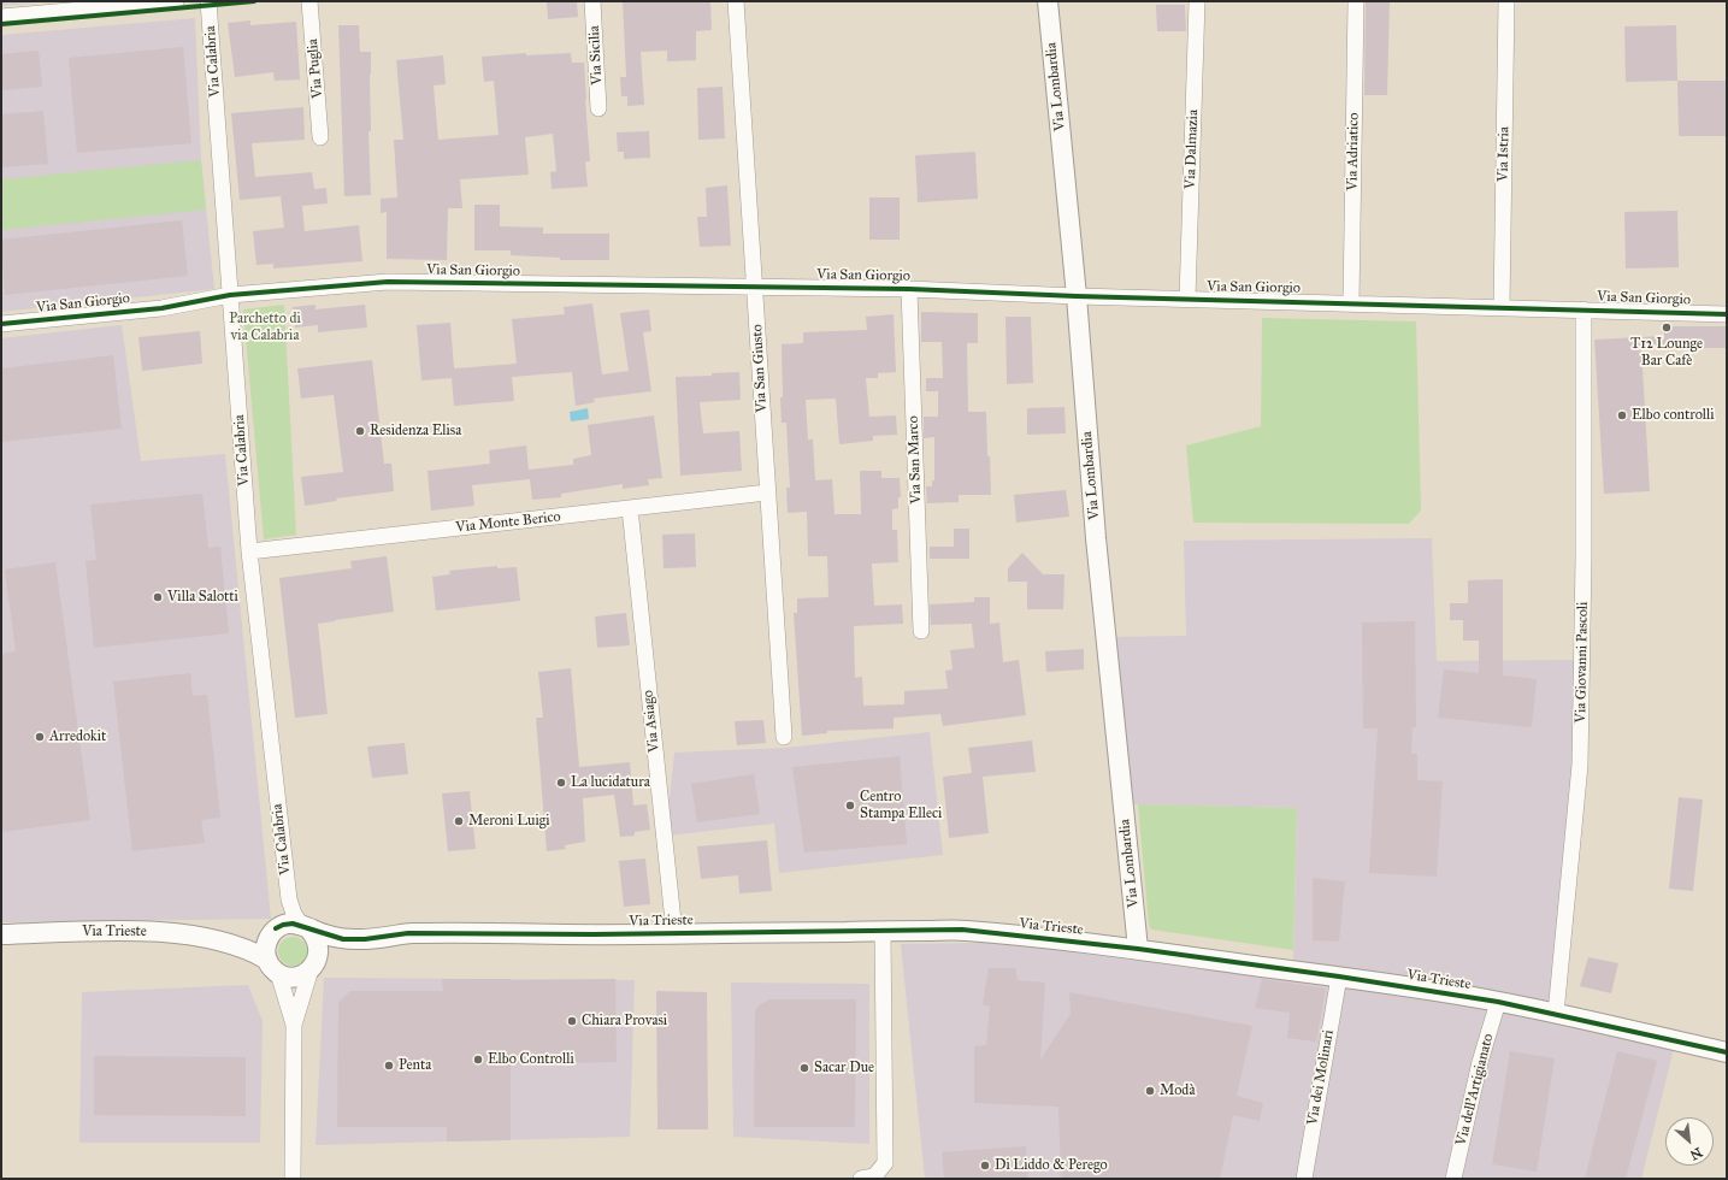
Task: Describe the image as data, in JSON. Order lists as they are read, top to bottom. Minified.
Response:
{"streets":{"street":["Via Sicilia","Via Calabria","Via Puglia","Via Lombardia","Via Dalmazia","Via Adriatico","Via Istria","Via San Giorgio","Via San Giusto","Via San Marco","Via Monte Berico","Via Giovanni Pascoli","Via Asiago","Via Trieste","Via dei Molinari","Via dell'Artigianato"]},"crossings":[["Via Calabria","Via San Giorgio"],["Via Calabria","Via Monte Berico"],["Via Lombardia","Via San Giorgio"],["Via Lombardia","Via Trieste"],["Via Dalmazia","Via San Giorgio"],["Via Adriatico","Via San Giorgio"],["Via Istria","Via San Giorgio"],["Via San Giorgio","Via San Giusto"],["Via San Giorgio","Via San Marco"],["Via San Giorgio","Via Giovanni Pascoli"],["Via San Giusto","Via Monte Berico"],["Via Monte Berico","Via Asiago"],["Via Giovanni Pascoli","Via Trieste"],["Via Asiago","Via Trieste"],["Via Trieste","Via dei Molinari"],["Via Trieste","Via dell'Artigianato"]],"parks":["Parchetto di via Calabria"],"places":["T12 Lounge Bar Cafè","Elbo controlli","Residenza Elisa","Villa Salotti","Arredokit","La lucidatura","Centro Stampa Elleci","Meroni Luigi","Chiara Provasi","Elbo Controlli","Penta","Sacar Due","Modà","Di Liddo & Perego"],"north":"bottom right"}
